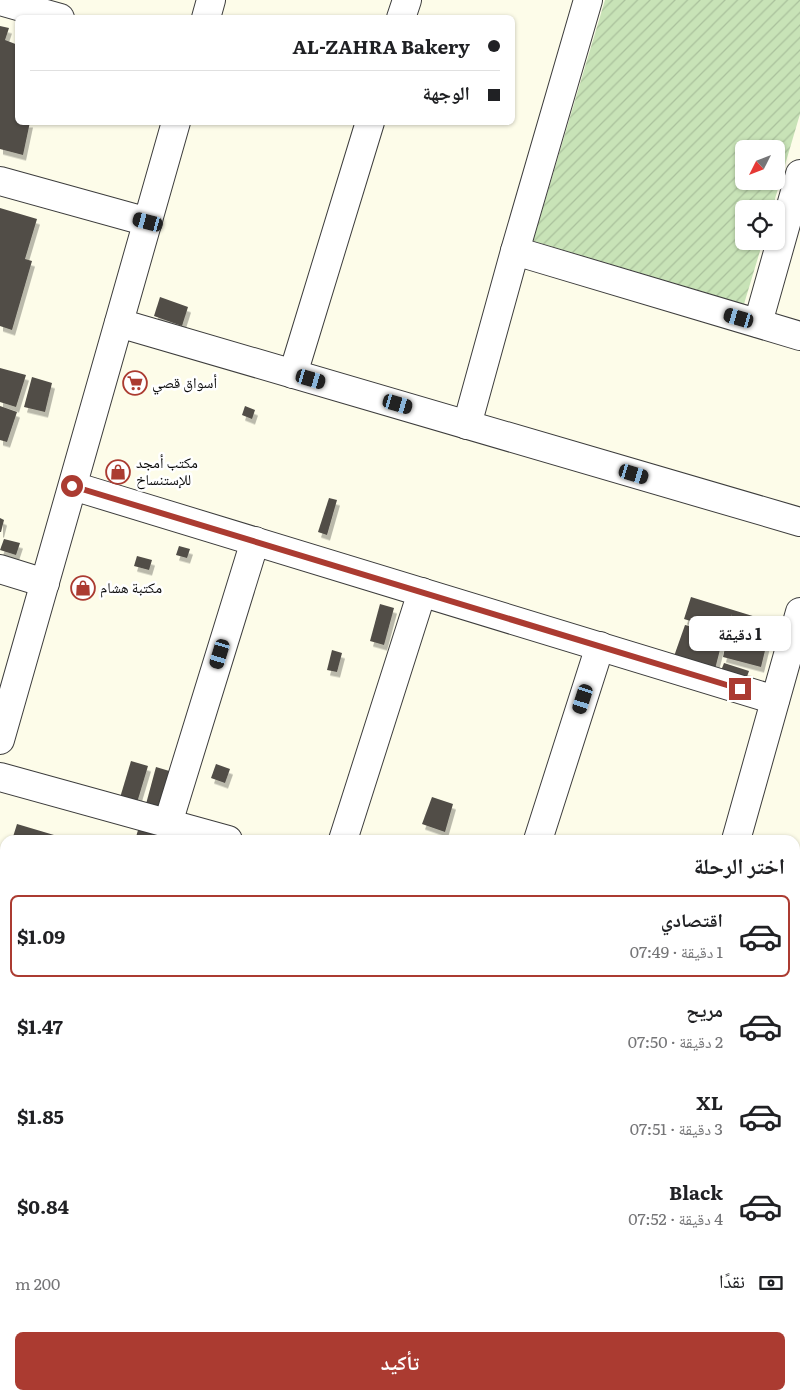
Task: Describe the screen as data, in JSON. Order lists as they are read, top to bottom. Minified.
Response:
{"places":{"supermarket":["أسواق قصي"],"shop":["مكتب أمجد للإستنساخ","مكتبة هشام"]},"north":"bottom left","page":{"banner":["AL-ZAHRA Bakery","الوجهة"],"bubble":"1 دقيقة","heading":"اختر الرحلة","list":[{"name":"اقتصادي","note":"1 دقيقة · 07:49","value":"$1.09"},{"name":"مريح","note":"2 دقيقة · 07:50","value":"$1.47"},{"name":"XL","note":"3 دقيقة · 07:51","value":"$1.85"},{"name":"Black","note":"4 دقيقة · 07:52","value":"$0.84"}],"pay":["نقدًا","200 m"],"buttons":"تأكيد"}}
